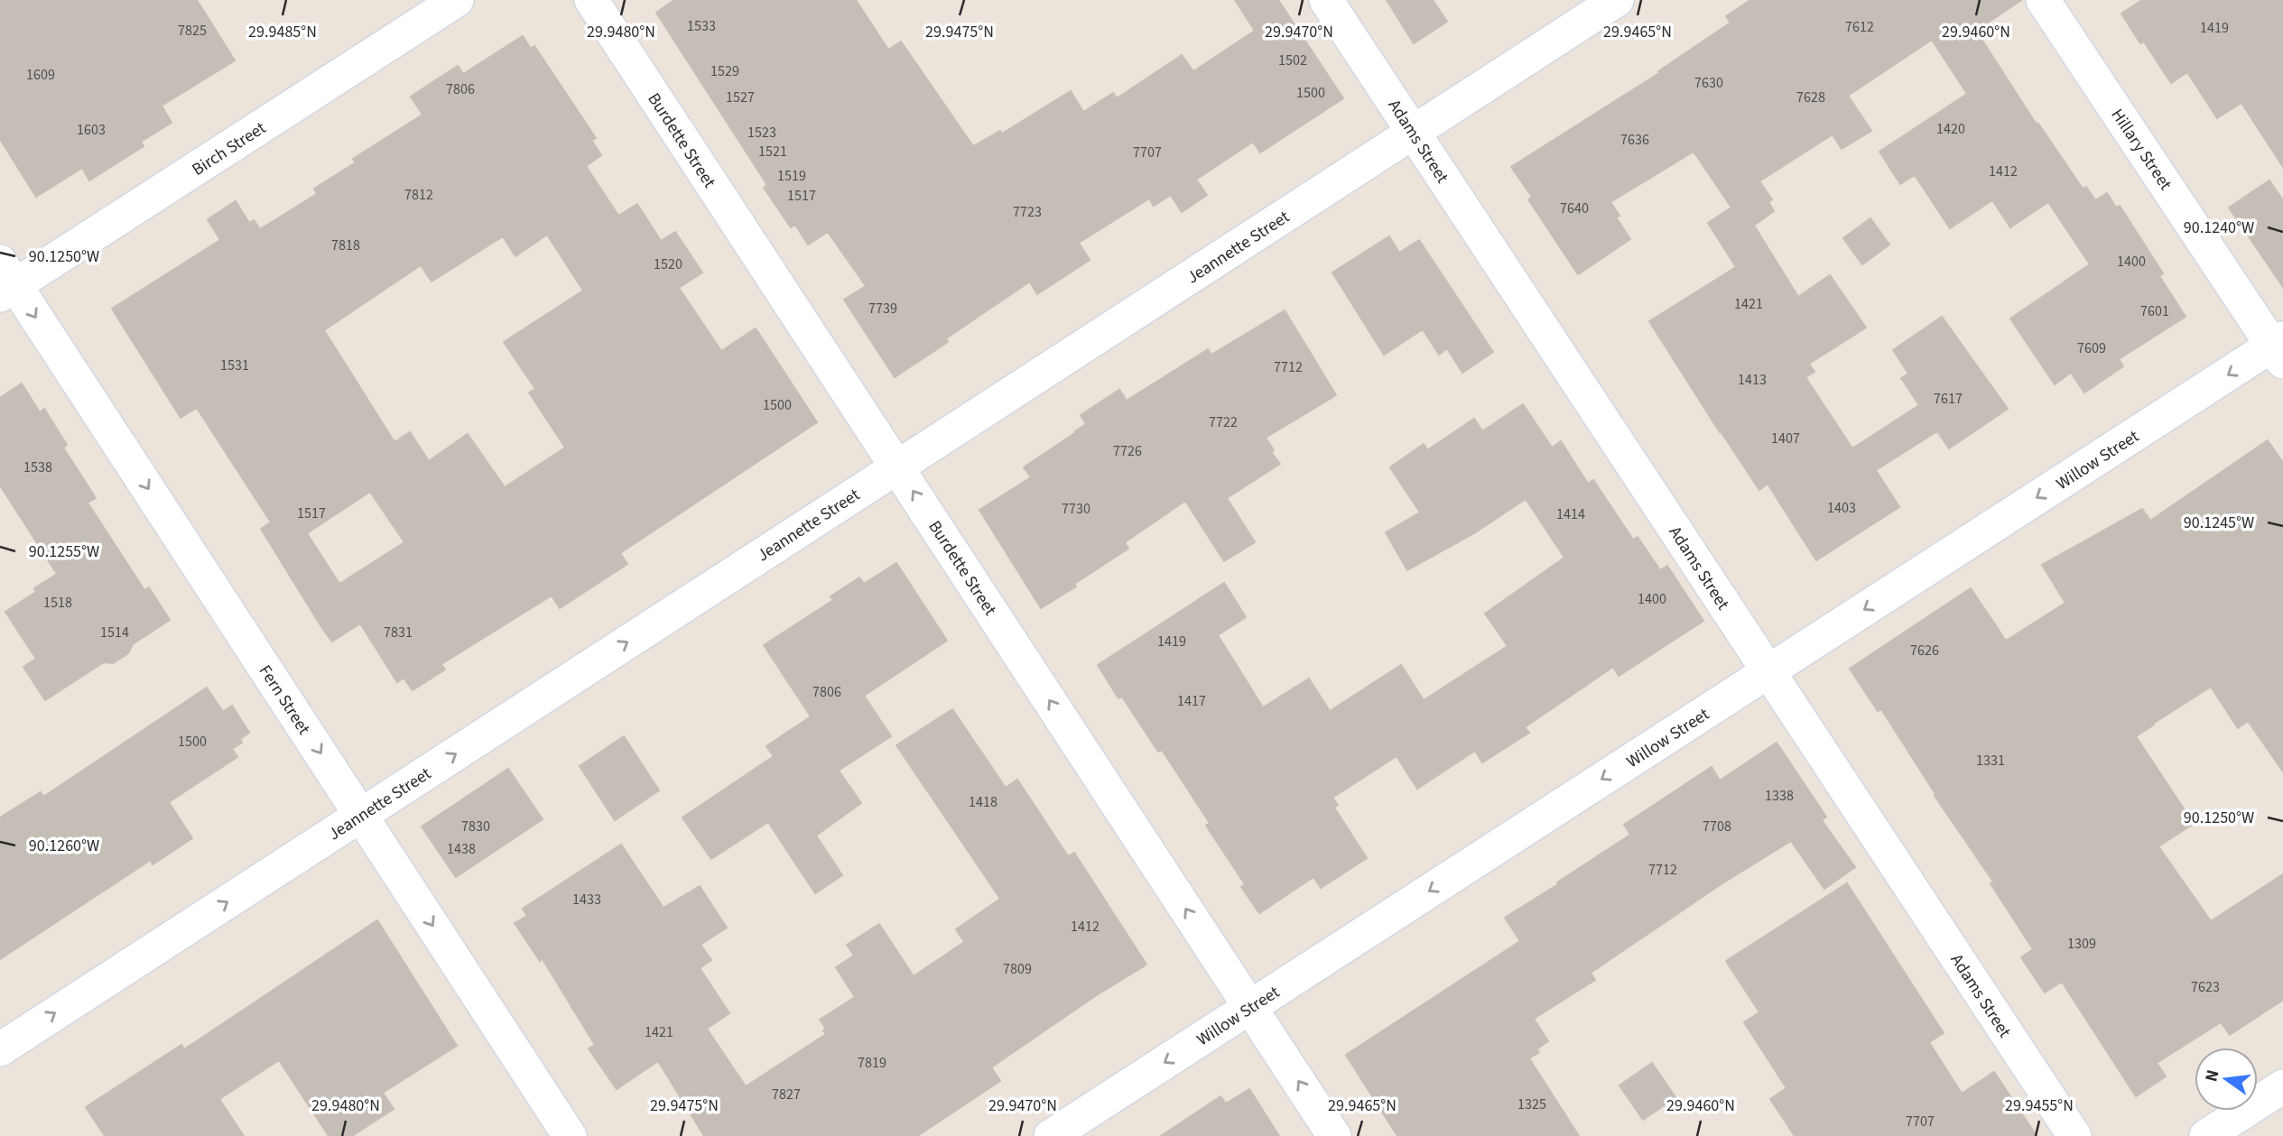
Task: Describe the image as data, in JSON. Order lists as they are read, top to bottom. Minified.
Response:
{"streets":{"street":["Burdette Street","Adams Street","Birch Street","Hillary Street","Jeannette Street","Willow Street","Fern Street"]},"crossings":[["Burdette Street","Jeannette Street"],["Burdette Street","Willow Street"],["Adams Street","Jeannette Street"],["Adams Street","Willow Street"],["Birch Street","Fern Street"],["Hillary Street","Willow Street"],["Jeannette Street","Fern Street"]],"one_way":["Burdette Street","Jeannette Street","Willow Street","Fern Street"],"house_numbers":["1533","7612","1419","7825","1502","1529","1609","7630","7806","1500","1527","7628","1420","1603","1523","7636","1521","7707","1412","1519","7812","1517","7640","7723","7818","1400","1520","1421","7739","7601","7609","1531","7712","1413","7617","1500","7722","1407","7726","1538","1403","7730","1517","1414","1400","1518","1514","7831","1419","7626","7806","1417","1500","1331","1338","1418","7830","7708","1438","7712","1433","1412","1309","7809","7623","1421","7819","7827","1325","7707"],"north":"left","coordinates":["29.9485°N","29.9480°N","29.9475°N","29.9470°N","29.9465°N","29.9460°N","90.1240°W","90.1250°W","90.1245°W","90.1255°W","90.1260°W","29.9455°N"]}
